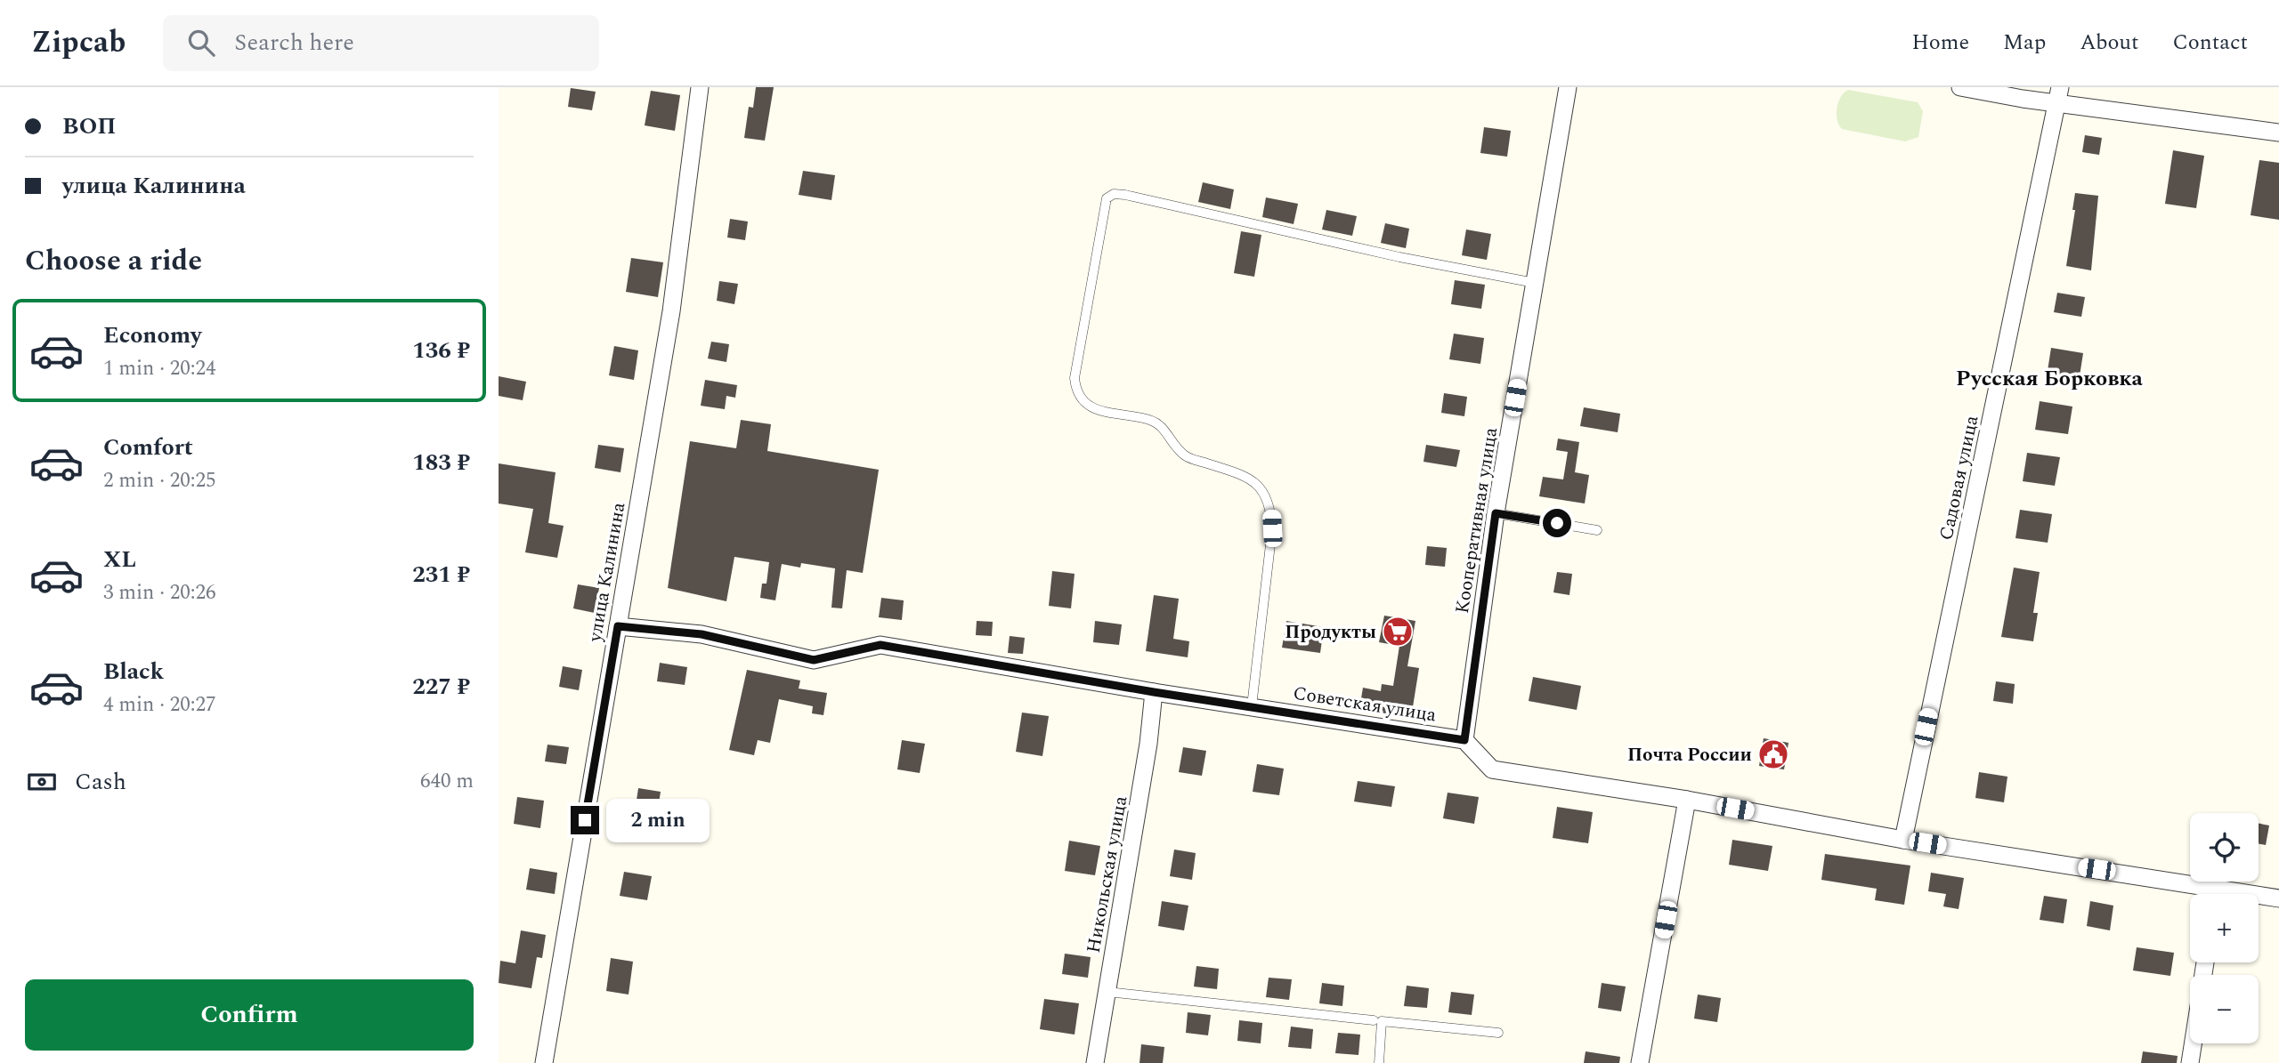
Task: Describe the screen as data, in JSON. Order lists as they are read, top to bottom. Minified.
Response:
{"streets":{"street":["Садовая улица","Кооперативная улица","улица Калинина","Советская улица","Никольская улица"]},"crossings":[["Кооперативная улица","Советская улица"],["улица Калинина","Советская улица"],["Советская улица","Никольская улица"]],"districts":["Русская Борковка"],"places":{"supermarket":["Продукты"],"public building":["Почта России"]},"page":{"header":"Zipcab","search":"Search here","nav":["Home","Map","About","Contact"],"banner":["ВОП","улица Калинина"],"heading":"Choose a ride","list":[{"name":"Economy","note":"1 min · 20:24","value":"136 ₽"},{"name":"Comfort","note":"2 min · 20:25","value":"183 ₽"},{"name":"XL","note":"3 min · 20:26","value":"231 ₽"},{"name":"Black","note":"4 min · 20:27","value":"227 ₽"}],"pay":["Cash","640 m"],"bubble":"2 min","map_buttons":["+","−"],"buttons":"Confirm"}}
